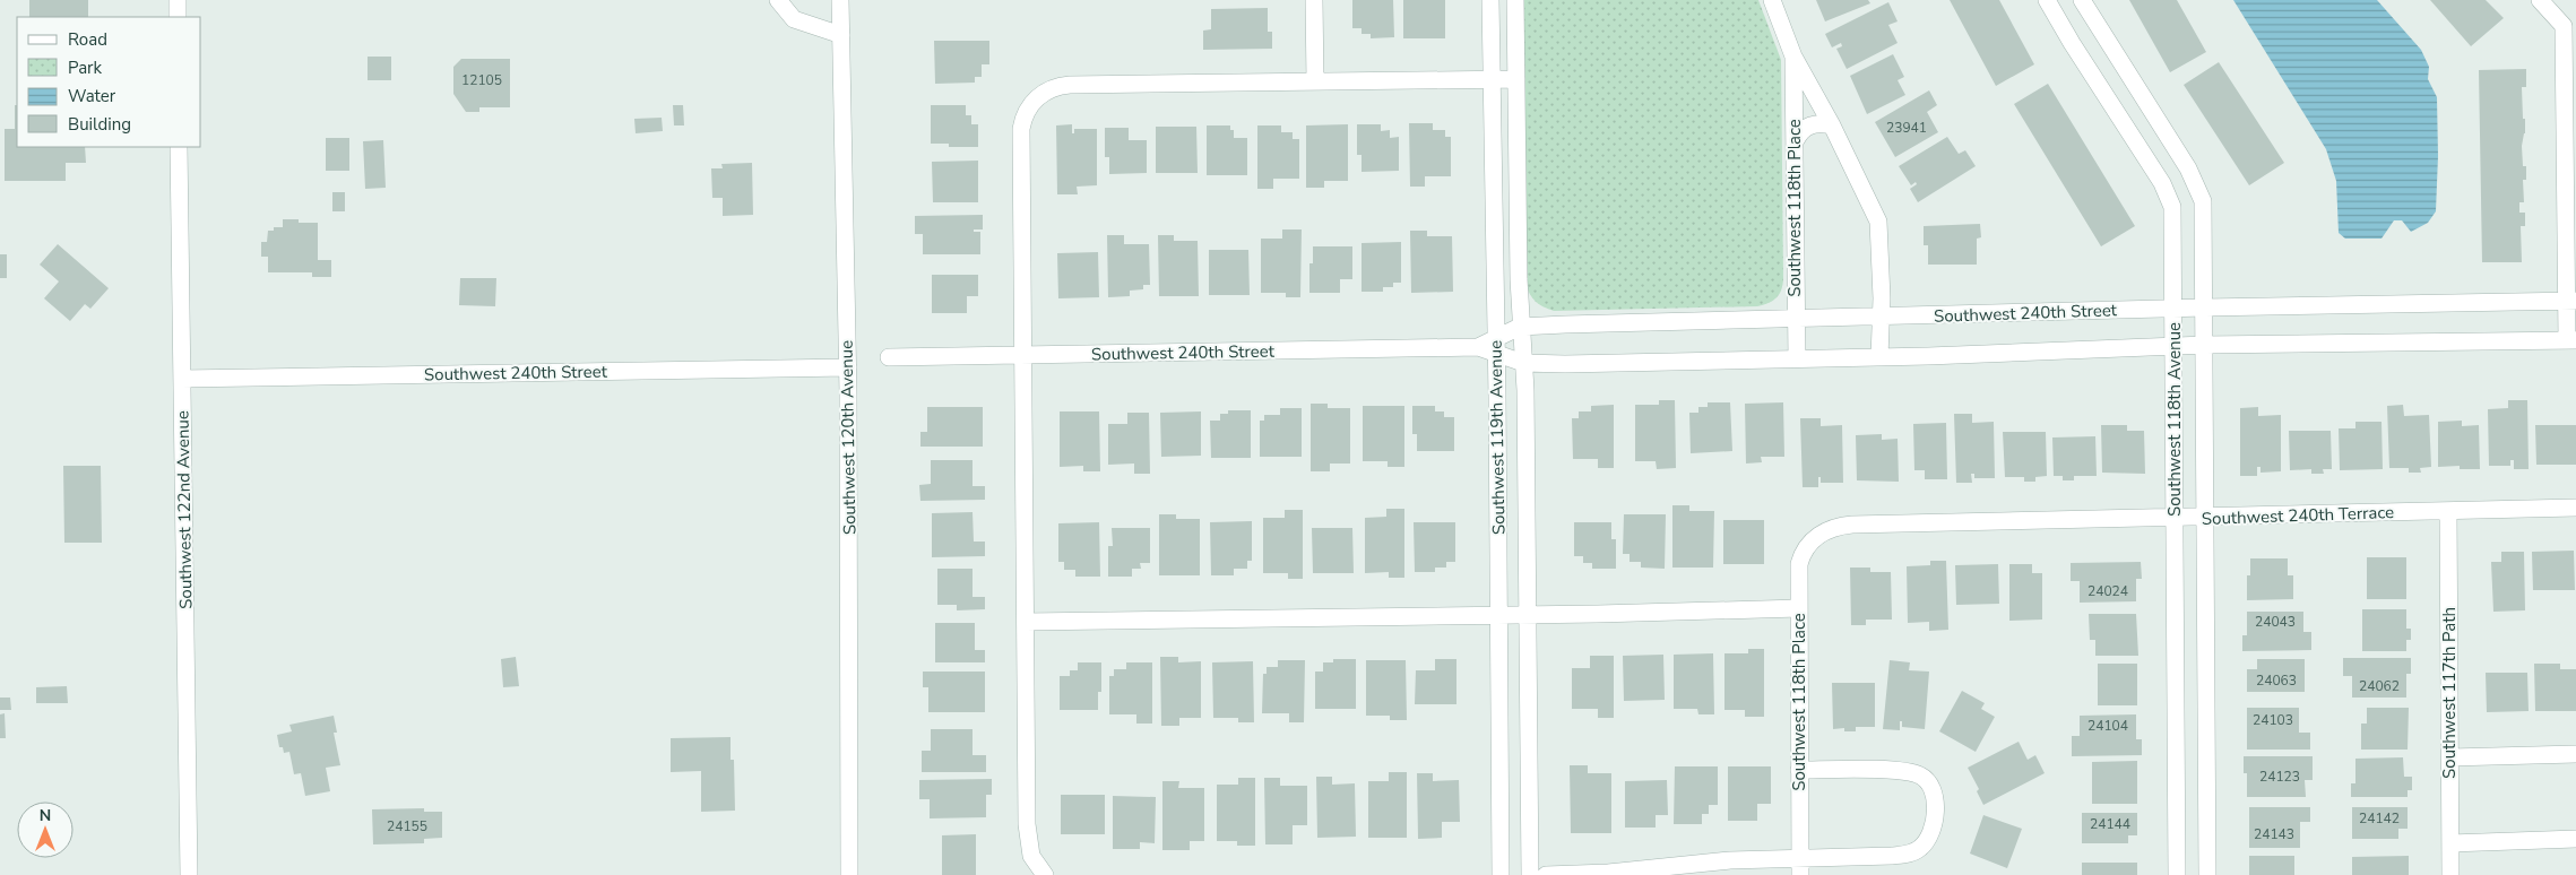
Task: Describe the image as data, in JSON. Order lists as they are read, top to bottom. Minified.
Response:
{"streets":{"street":["Southwest 118th Place","Southwest 240th Street","Southwest 118th Avenue","Southwest 120th Avenue","Southwest 119th Avenue","Southwest 122nd Avenue","Southwest 240th Terrace","Southwest 117th Path"]},"crossings":[["Southwest 118th Place","Southwest 240th Street"],["Southwest 118th Place","Southwest 240th Terrace"],["Southwest 240th Street","Southwest 118th Avenue"],["Southwest 240th Street","Southwest 120th Avenue"],["Southwest 240th Street","Southwest 119th Avenue"],["Southwest 240th Street","Southwest 122nd Avenue"],["Southwest 118th Avenue","Southwest 240th Terrace"],["Southwest 240th Terrace","Southwest 117th Path"]],"house_numbers":["12105","23941","24024","24043","24063","24062","24103","24104","24123","24142","24144","24155","24143"],"legend":["Road","Park","Water","Building"],"north":"top"}
